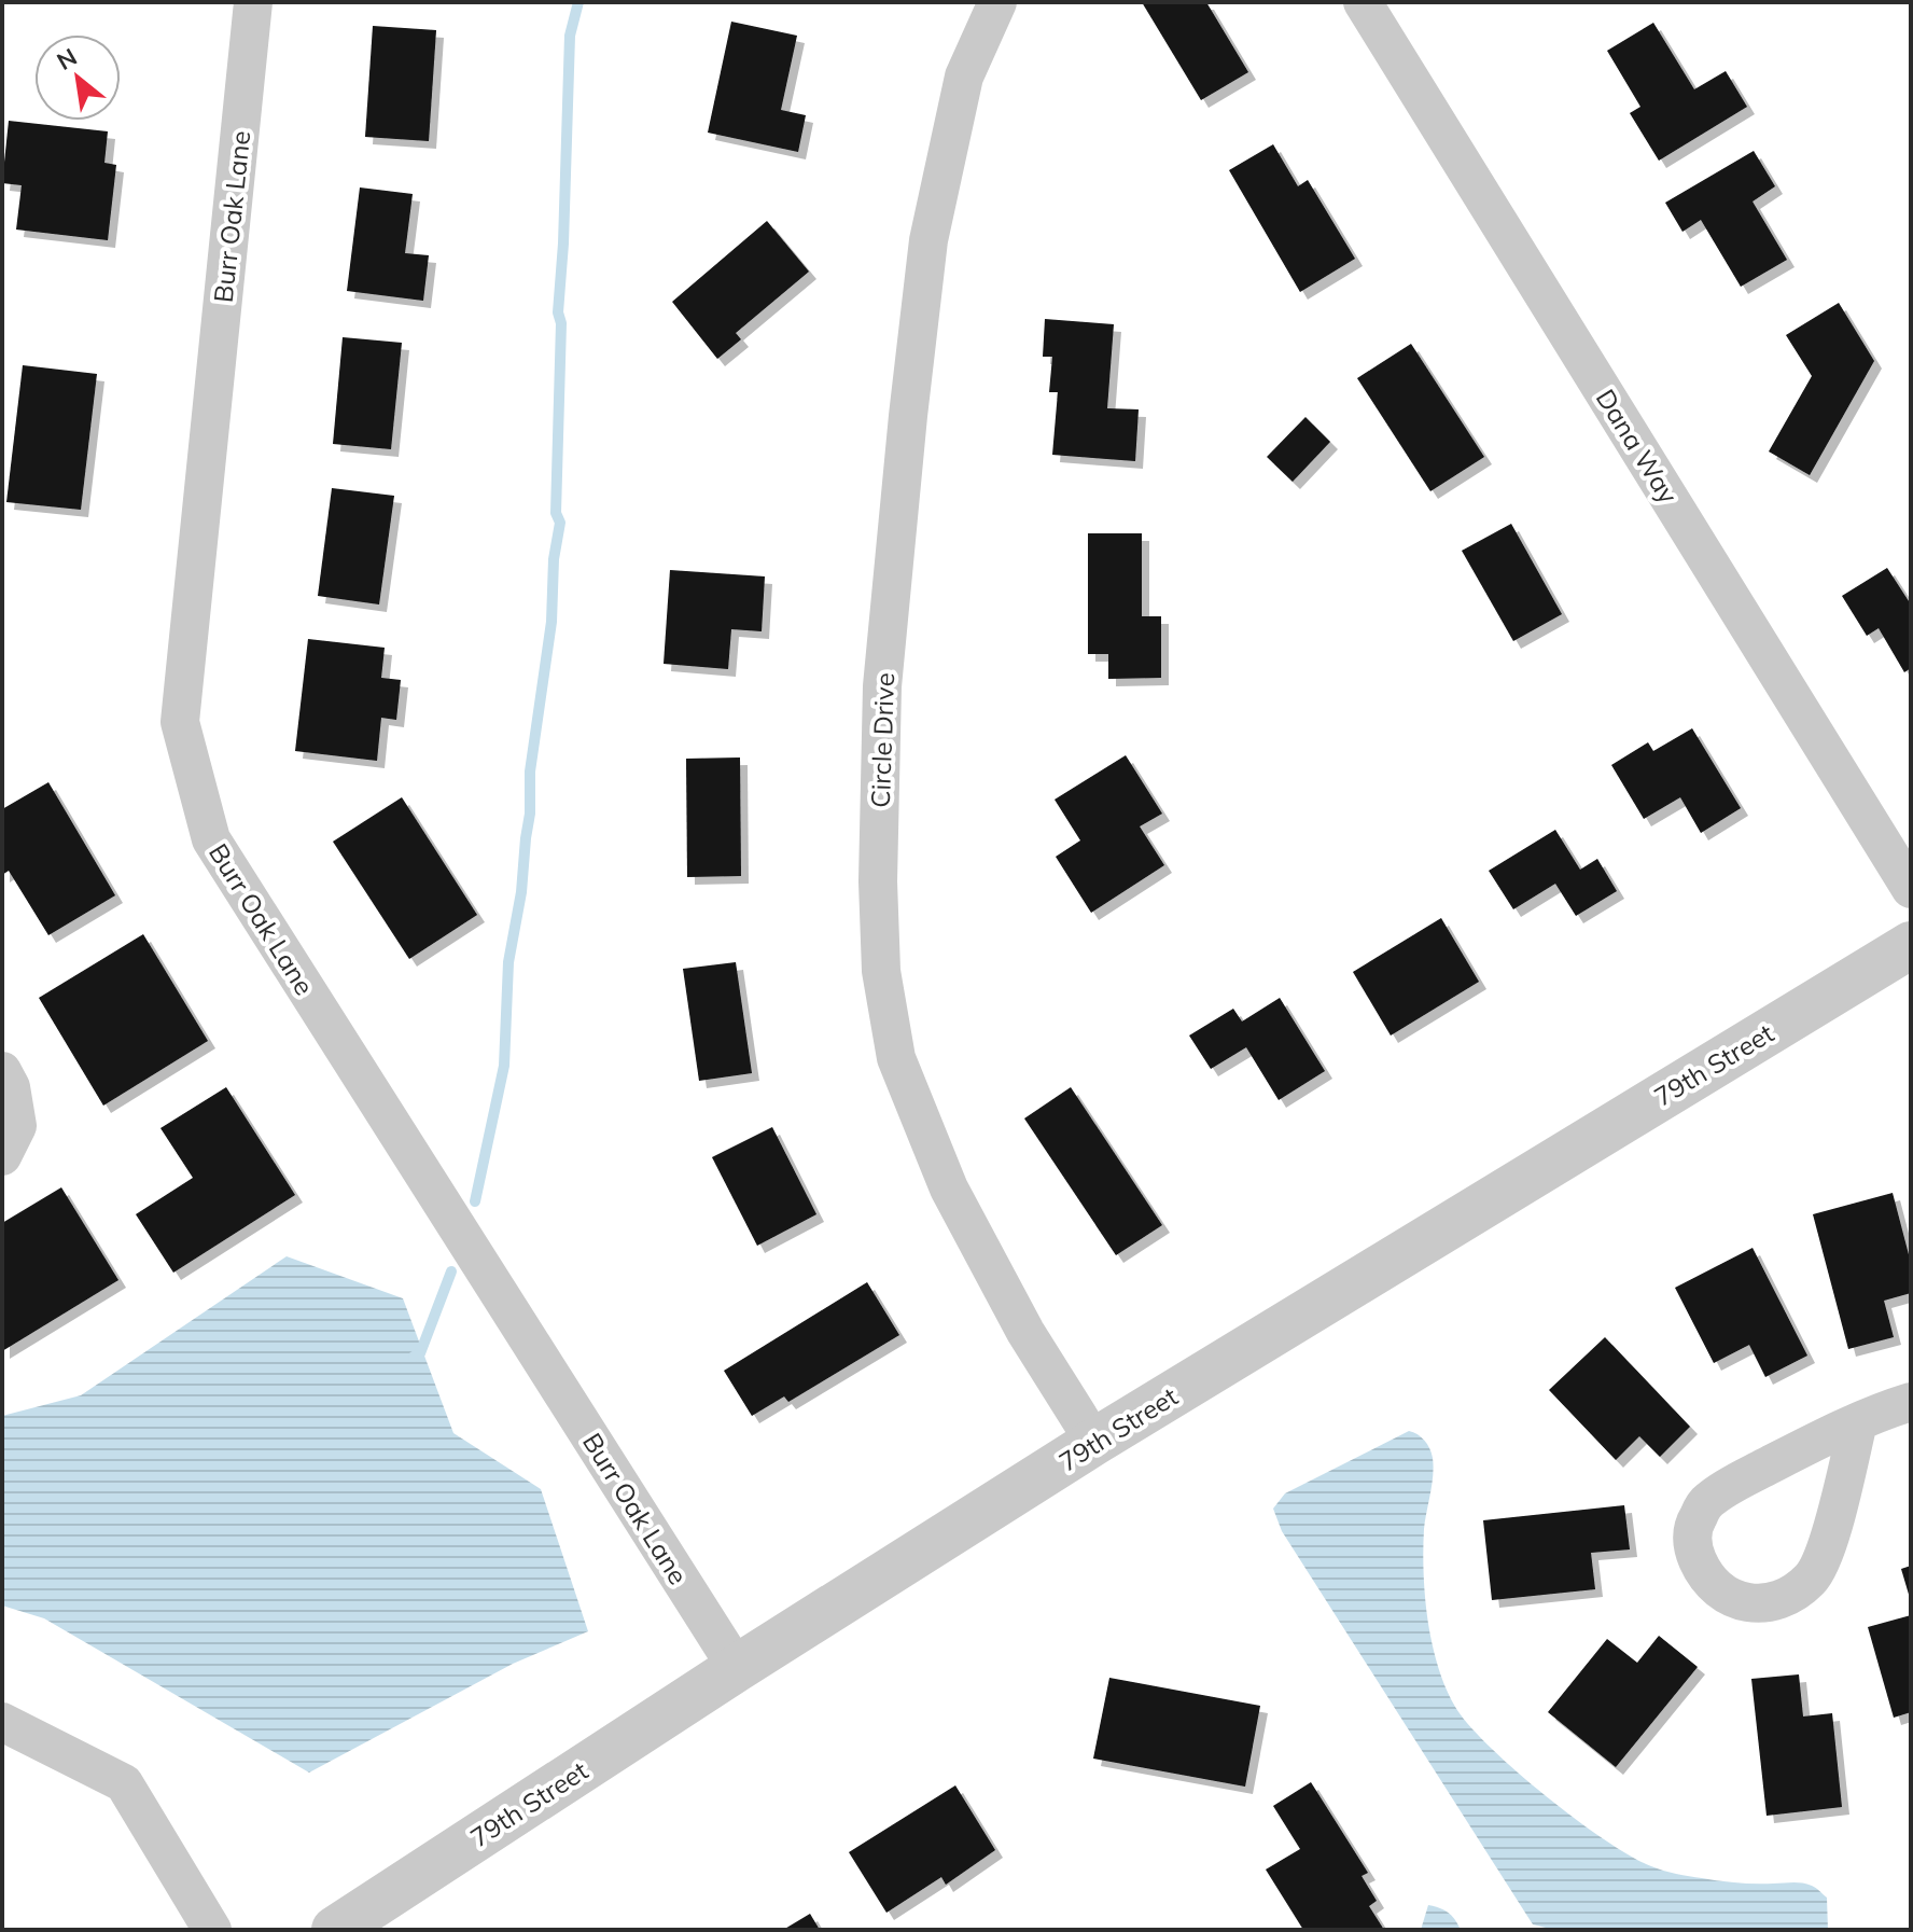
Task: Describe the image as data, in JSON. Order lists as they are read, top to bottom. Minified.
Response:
{"streets":{"street":["Burr Oak Lane","Dana Way","Circle Drive","79th Street"]},"crossings":[["Burr Oak Lane","79th Street"],["Circle Drive","79th Street"]],"north":"top left"}
